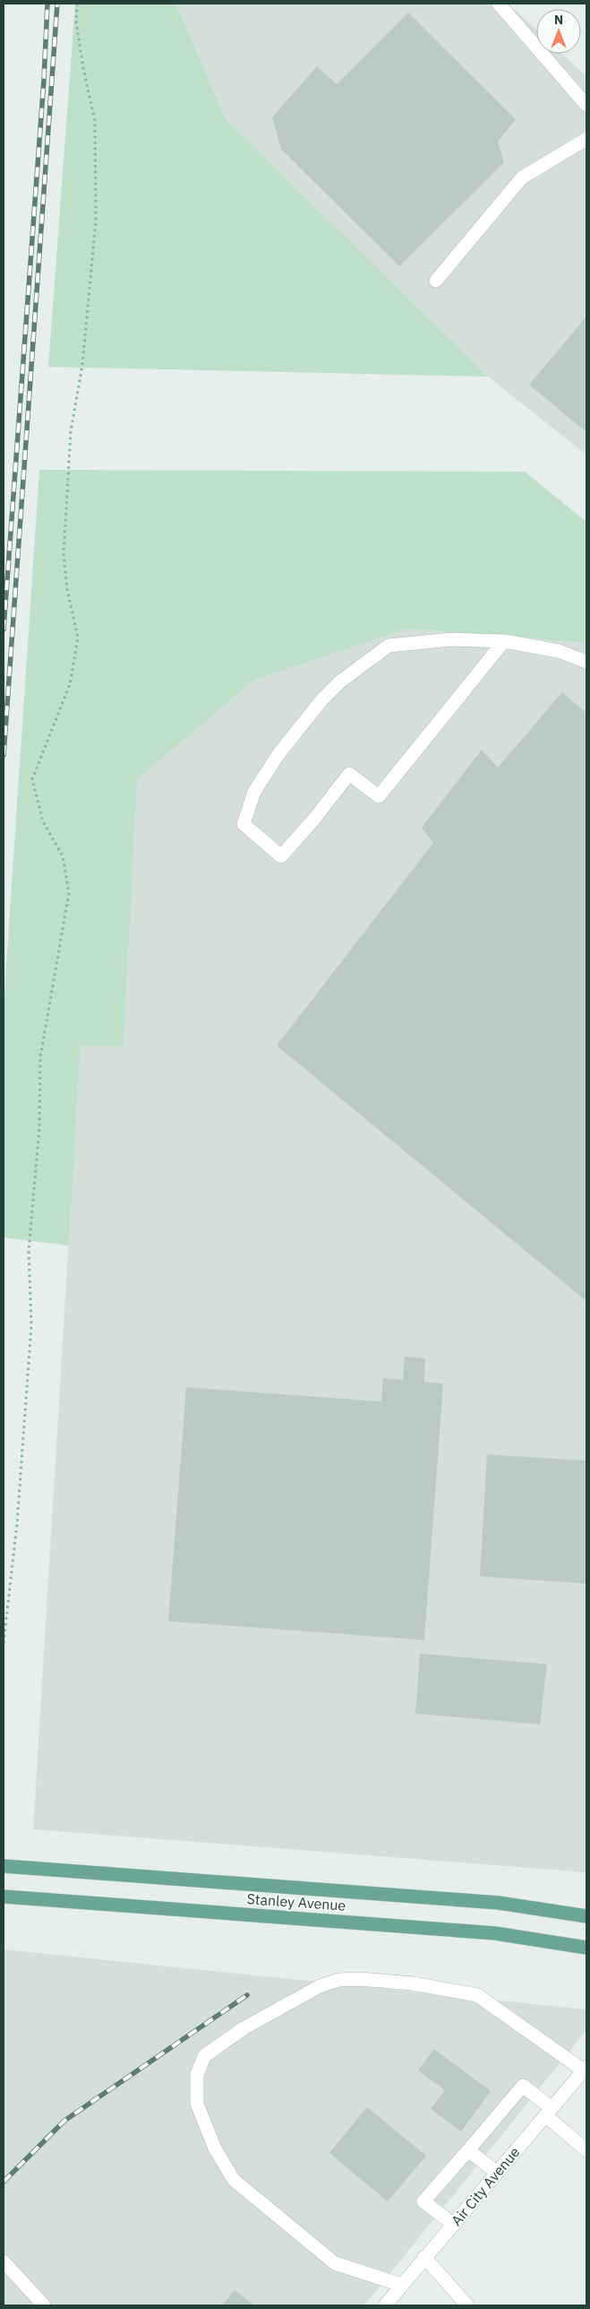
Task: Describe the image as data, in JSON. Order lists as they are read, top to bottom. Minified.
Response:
{"streets":{"main road":["Stanley Avenue"],"street":["Air City Avenue"]},"north":"top"}
